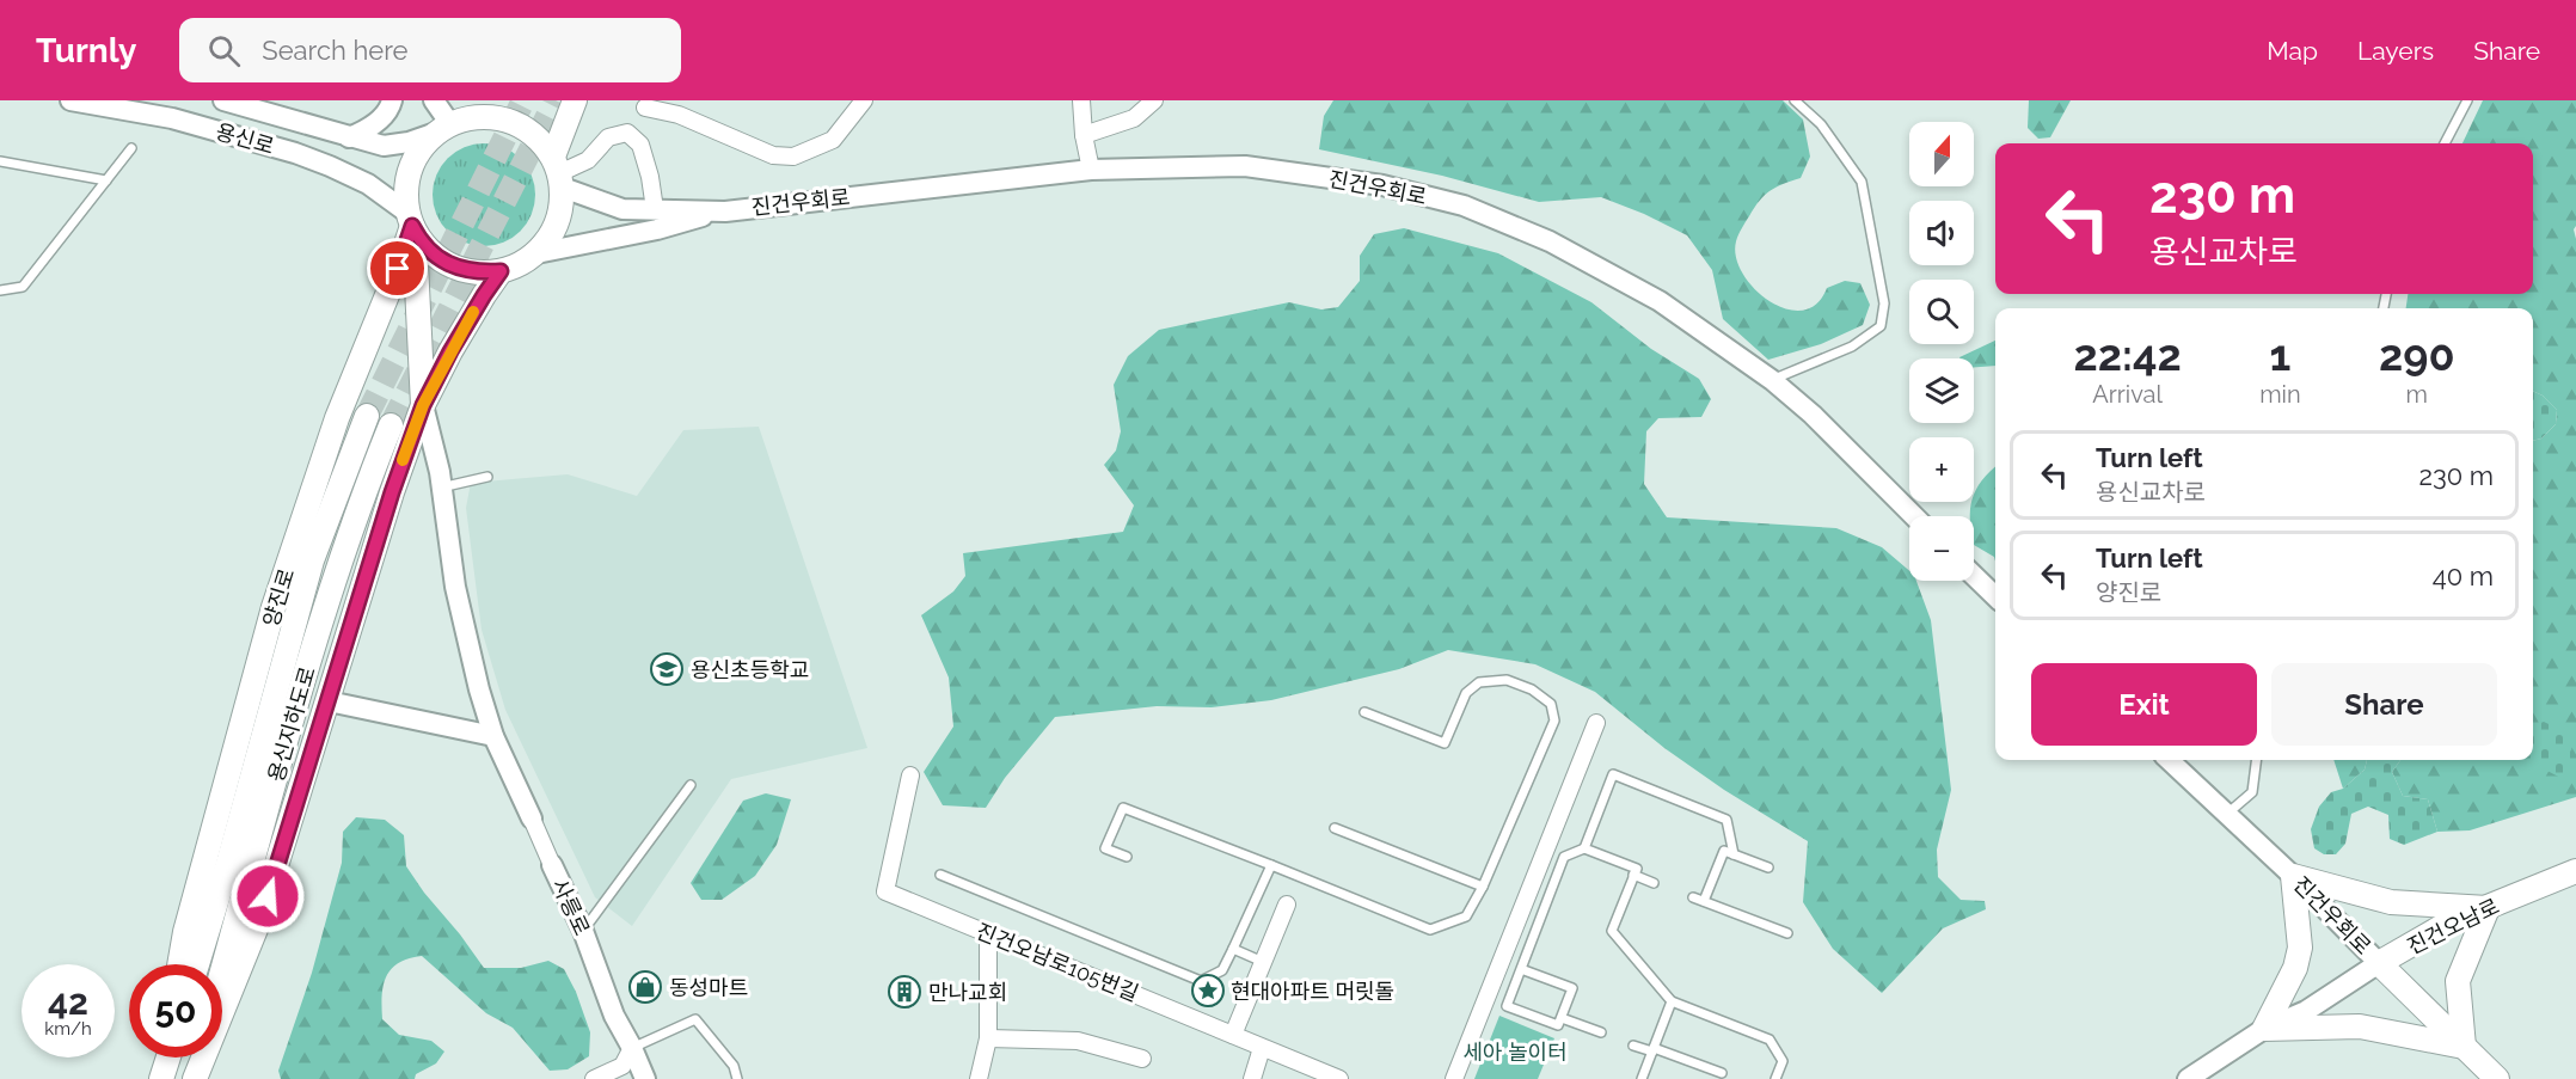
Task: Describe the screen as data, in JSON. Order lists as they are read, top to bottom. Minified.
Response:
{"streets":{"main road":["진건우회로","양진로","용신지하도로","진건오남로"],"street":["용신로","사릉로","진건오남로105번길"]},"crossings":[["용신로","진건우회로"],["용신로","양진로"],["진건우회로","양진로"],["진건우회로","진건오남로"]],"parks":["세아 놀이터"],"places":{"school or university":["용신초등학교"],"shop":["동성마트"],"place":["현대아파트 머릿돌"],"building":["만나교회"]},"north":"top","page":{"header":"Turnly","search":"Search here","nav":["Map","Layers","Share"],"map_buttons":["+","−"],"turn":["230 m","용신교차로"],"eta":["22:42","Arrival","1","min","290","m"],"list":[{"name":"Turn left","note":"용신교차로","value":"230 m"},{"name":"Turn left","note":"양진로","value":"40 m"}],"buttons":["Exit","Share"],"speed":"42 km/h","limit":"50"}}
